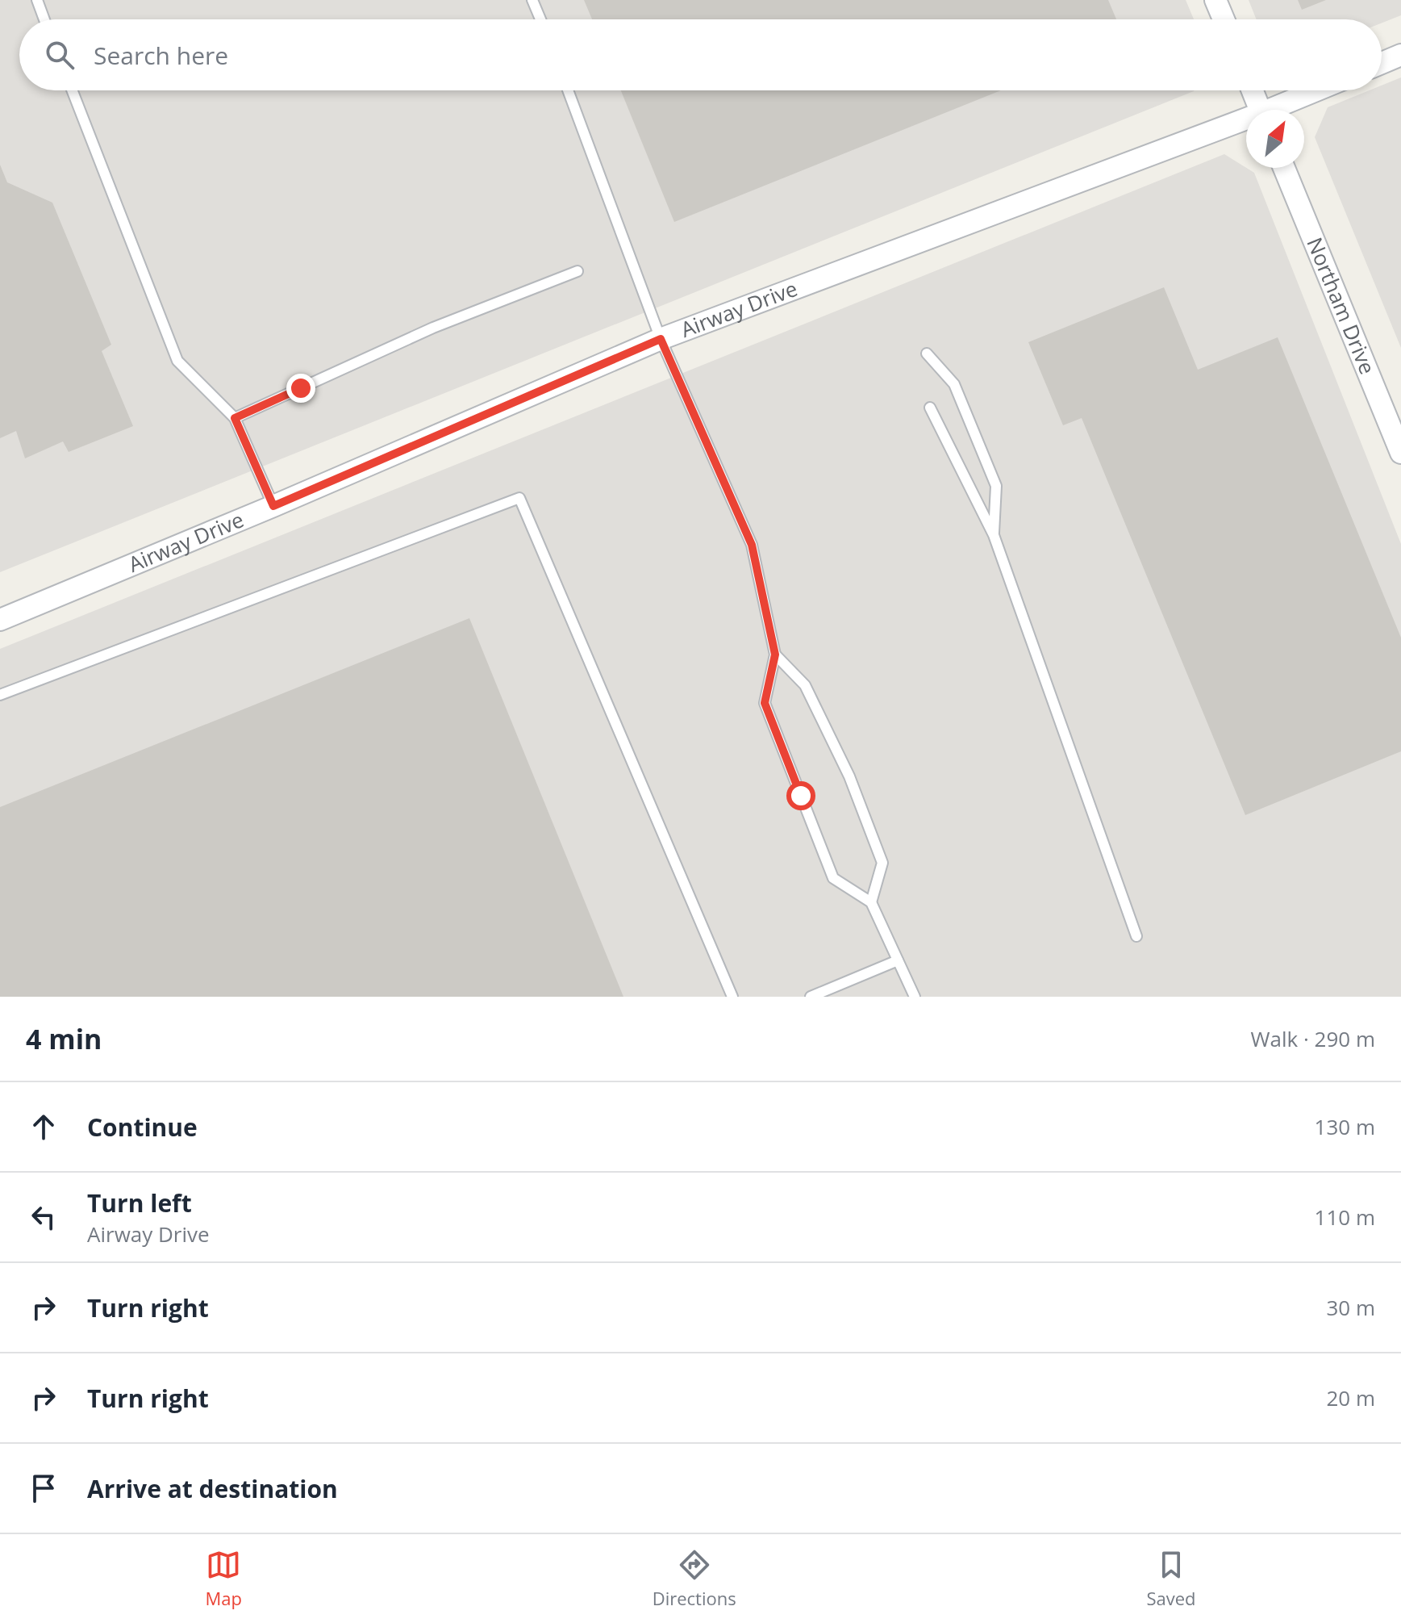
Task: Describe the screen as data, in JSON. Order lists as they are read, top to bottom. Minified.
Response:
{"streets":{"street":["Northam Drive","Airway Drive"]},"north":"top right","page":{"search":"Search here","heading":["4 min","Walk · 290 m"],"list":[["Continue","130 m"],["Turn left","Airway Drive","110 m"],["Turn right","30 m"],["Turn right","20 m"],"Arrive at destination"],"nav":["Map","Directions","Saved"]}}
